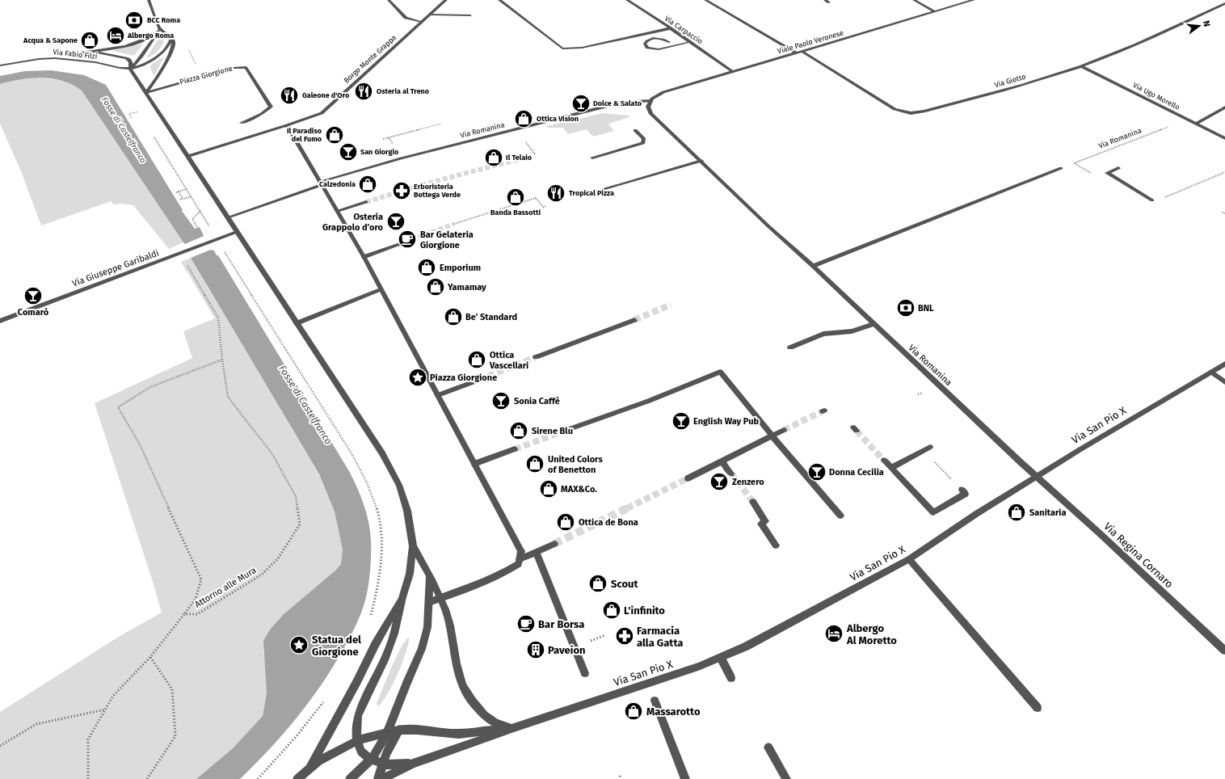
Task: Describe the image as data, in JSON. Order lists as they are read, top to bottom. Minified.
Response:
{"streets":{"street":["Via Carpaccio","Viale Paolo Veronese","Via Fabio Filzi","Borgo Monte Grappa","Piazza Giorgione","Via Giotto","Via Ugo Morello","Via Romanina","Via Giuseppe Garibaldi","Via San Pio X","Via Regina Cornaro"],"path":["Attorno alle Mura"]},"crossings":[["Via Carpaccio","Viale Paolo Veronese"],["Viale Paolo Veronese","Via Giotto"],["Viale Paolo Veronese","Via Romanina"],["Via Giotto","Via Ugo Morello"],["Via Romanina","Via San Pio X"],["Via Romanina","Via Regina Cornaro"],["Via San Pio X","Via Regina Cornaro"]],"water":["Fosse di Castelfranco"],"places":{"bank":["BCC Roma","BNL"],"hotel":["Albergo Roma","Albergo Al Moretto"],"shop":["Acqua & Sapone","Ottica Vision","Il Paradiso del Fumo","Il Telaio","Calzedonia","Banda Bassotti","Emporium","Yamamay","Be' Standard","Ottica Vascellari","Sirene Blu","United Colors of Benetton","MAX&Co.","Sanitaria","Ottica de Bona","Scout","L'infinito","Massarotto"],"restaurant":["Osteria al Treno","Galeone d'Oro","Tropical Pizza"],"bar":["Dolce & Salato","San Giorgio","Osteria Grappolo d'oro","Comarò","Sonia Caffè","English Way Pub","Donna Cecilia","Zenzero"],"pharmacy":["Erboristeria Bottega Verde","Farmacia alla Gatta"],"cafe":["Bar Gelateria Giorgione","Bar Borsa"],"place":["Piazza Giorgione","Statua del Giorgione"],"building":["Paveion"]},"north":"right"}
